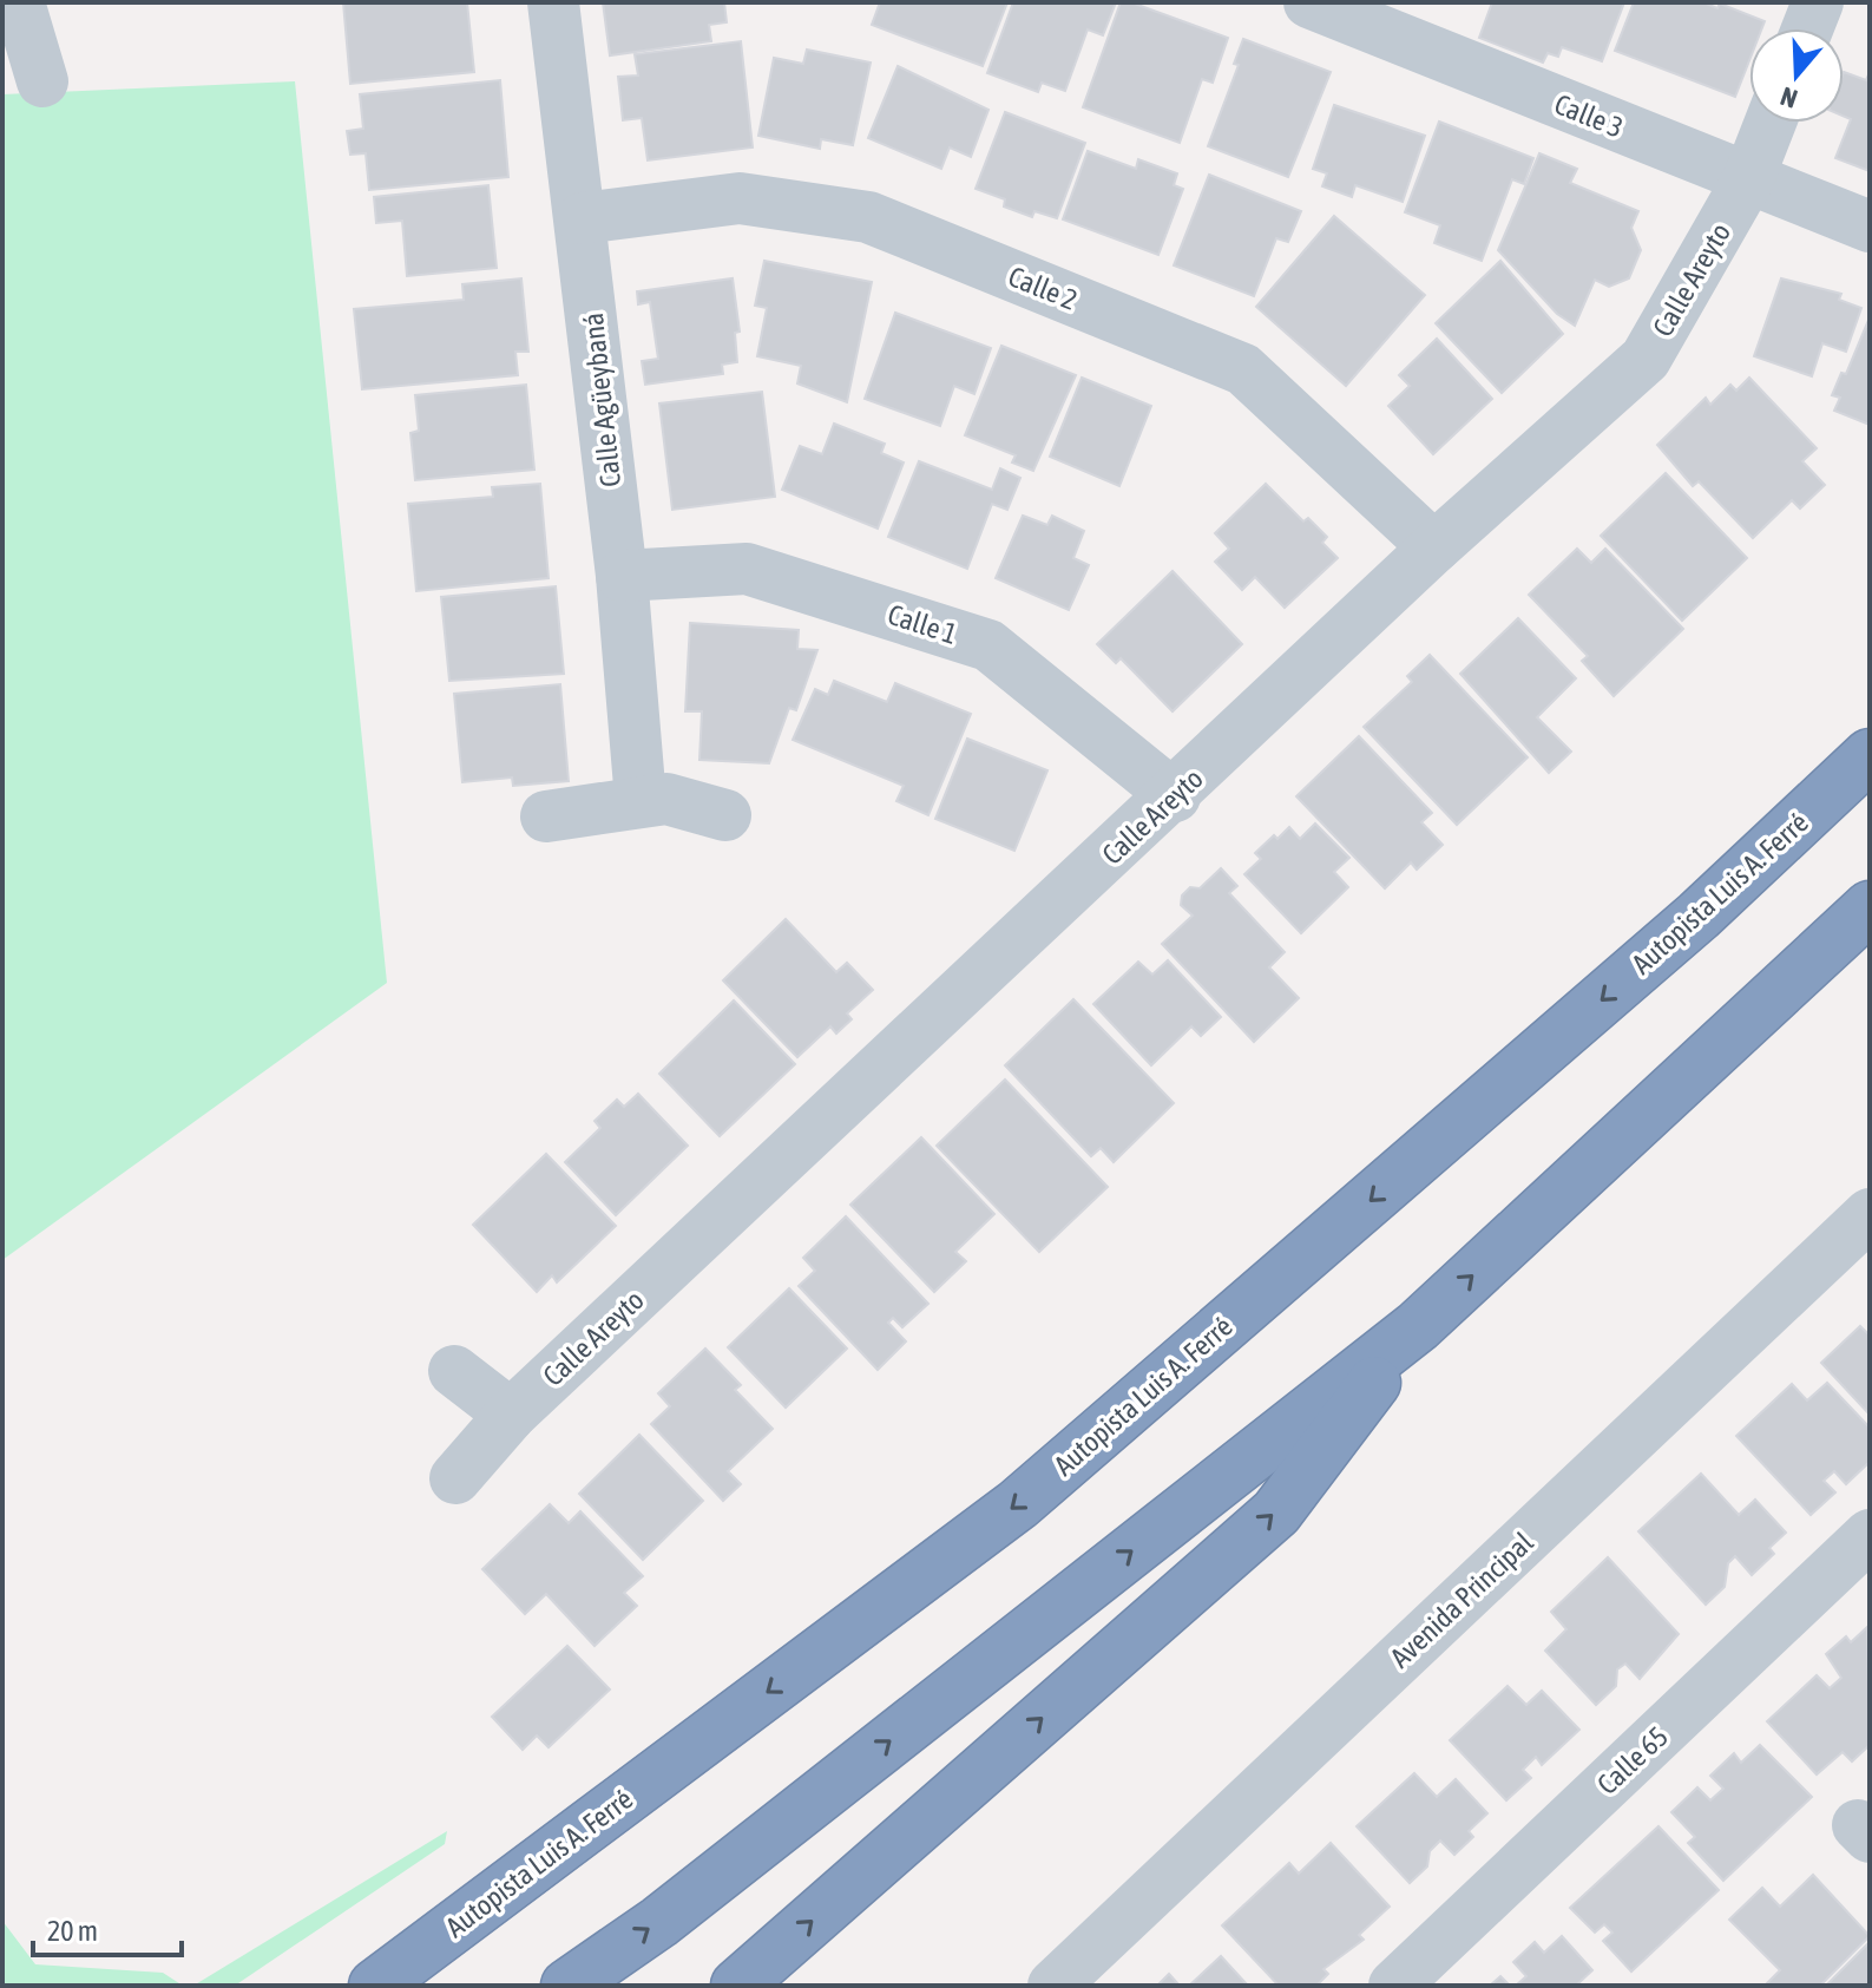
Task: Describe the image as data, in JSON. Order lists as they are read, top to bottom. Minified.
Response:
{"streets":{"highway":["Autopista Luis A. Ferré"],"street":["Calle 3","Calle Areyto","Calle 2","Calle Agüeybaná","Calle 1","Avenida Principal","Calle 65"]},"crossings":[["Calle 3","Calle Areyto"],["Calle Areyto","Calle 2"],["Calle Areyto","Calle 1"],["Calle 2","Calle Agüeybaná"],["Calle Agüeybaná","Calle 1"]],"scale_bar":"20 m","north":"bottom"}
